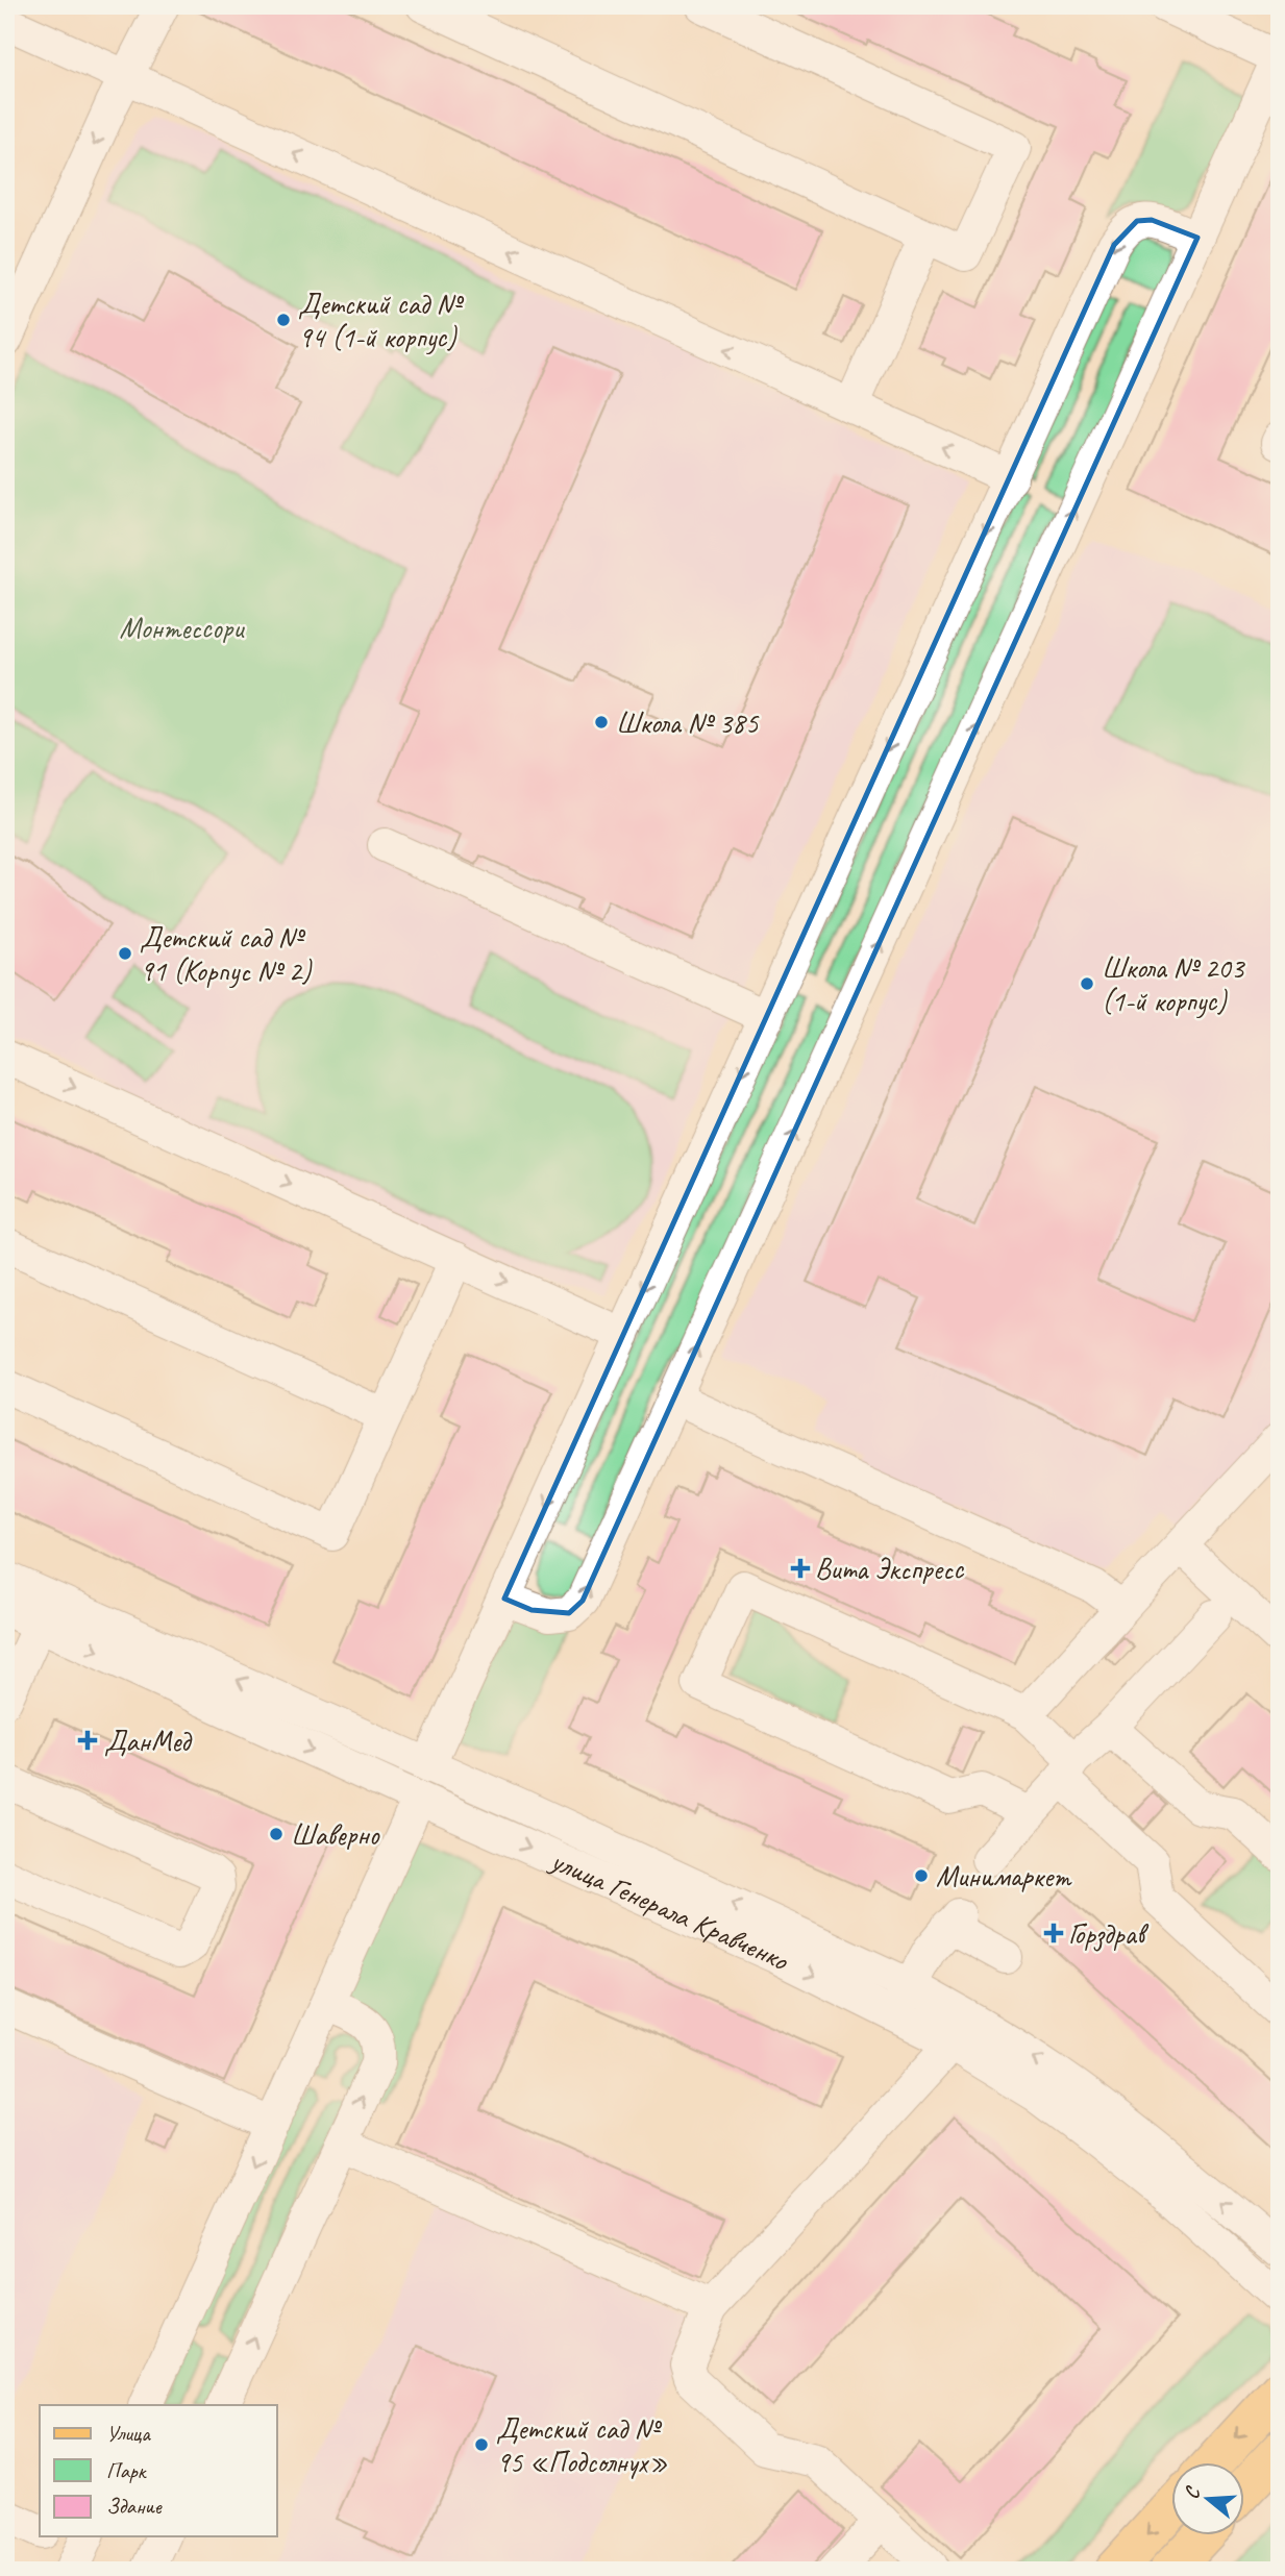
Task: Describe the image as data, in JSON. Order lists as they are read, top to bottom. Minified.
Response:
{"streets":{"street":["улица Генерала Кравченко"]},"parks":["Монтессори"],"places":{"other":["Детский сад № 94 (1-й корпус)","Школа № 385","Детский сад № 91 (Корпус № 2)","Школа № 203 (1-й корпус)","Шаверно","Минимаркет","Детский сад № 95 «Подсолнух»"],"health":["Вита Экспресс","ДанМед","Горздрав"]},"legend":["Улица","Парк","Здание"],"north":"left"}
